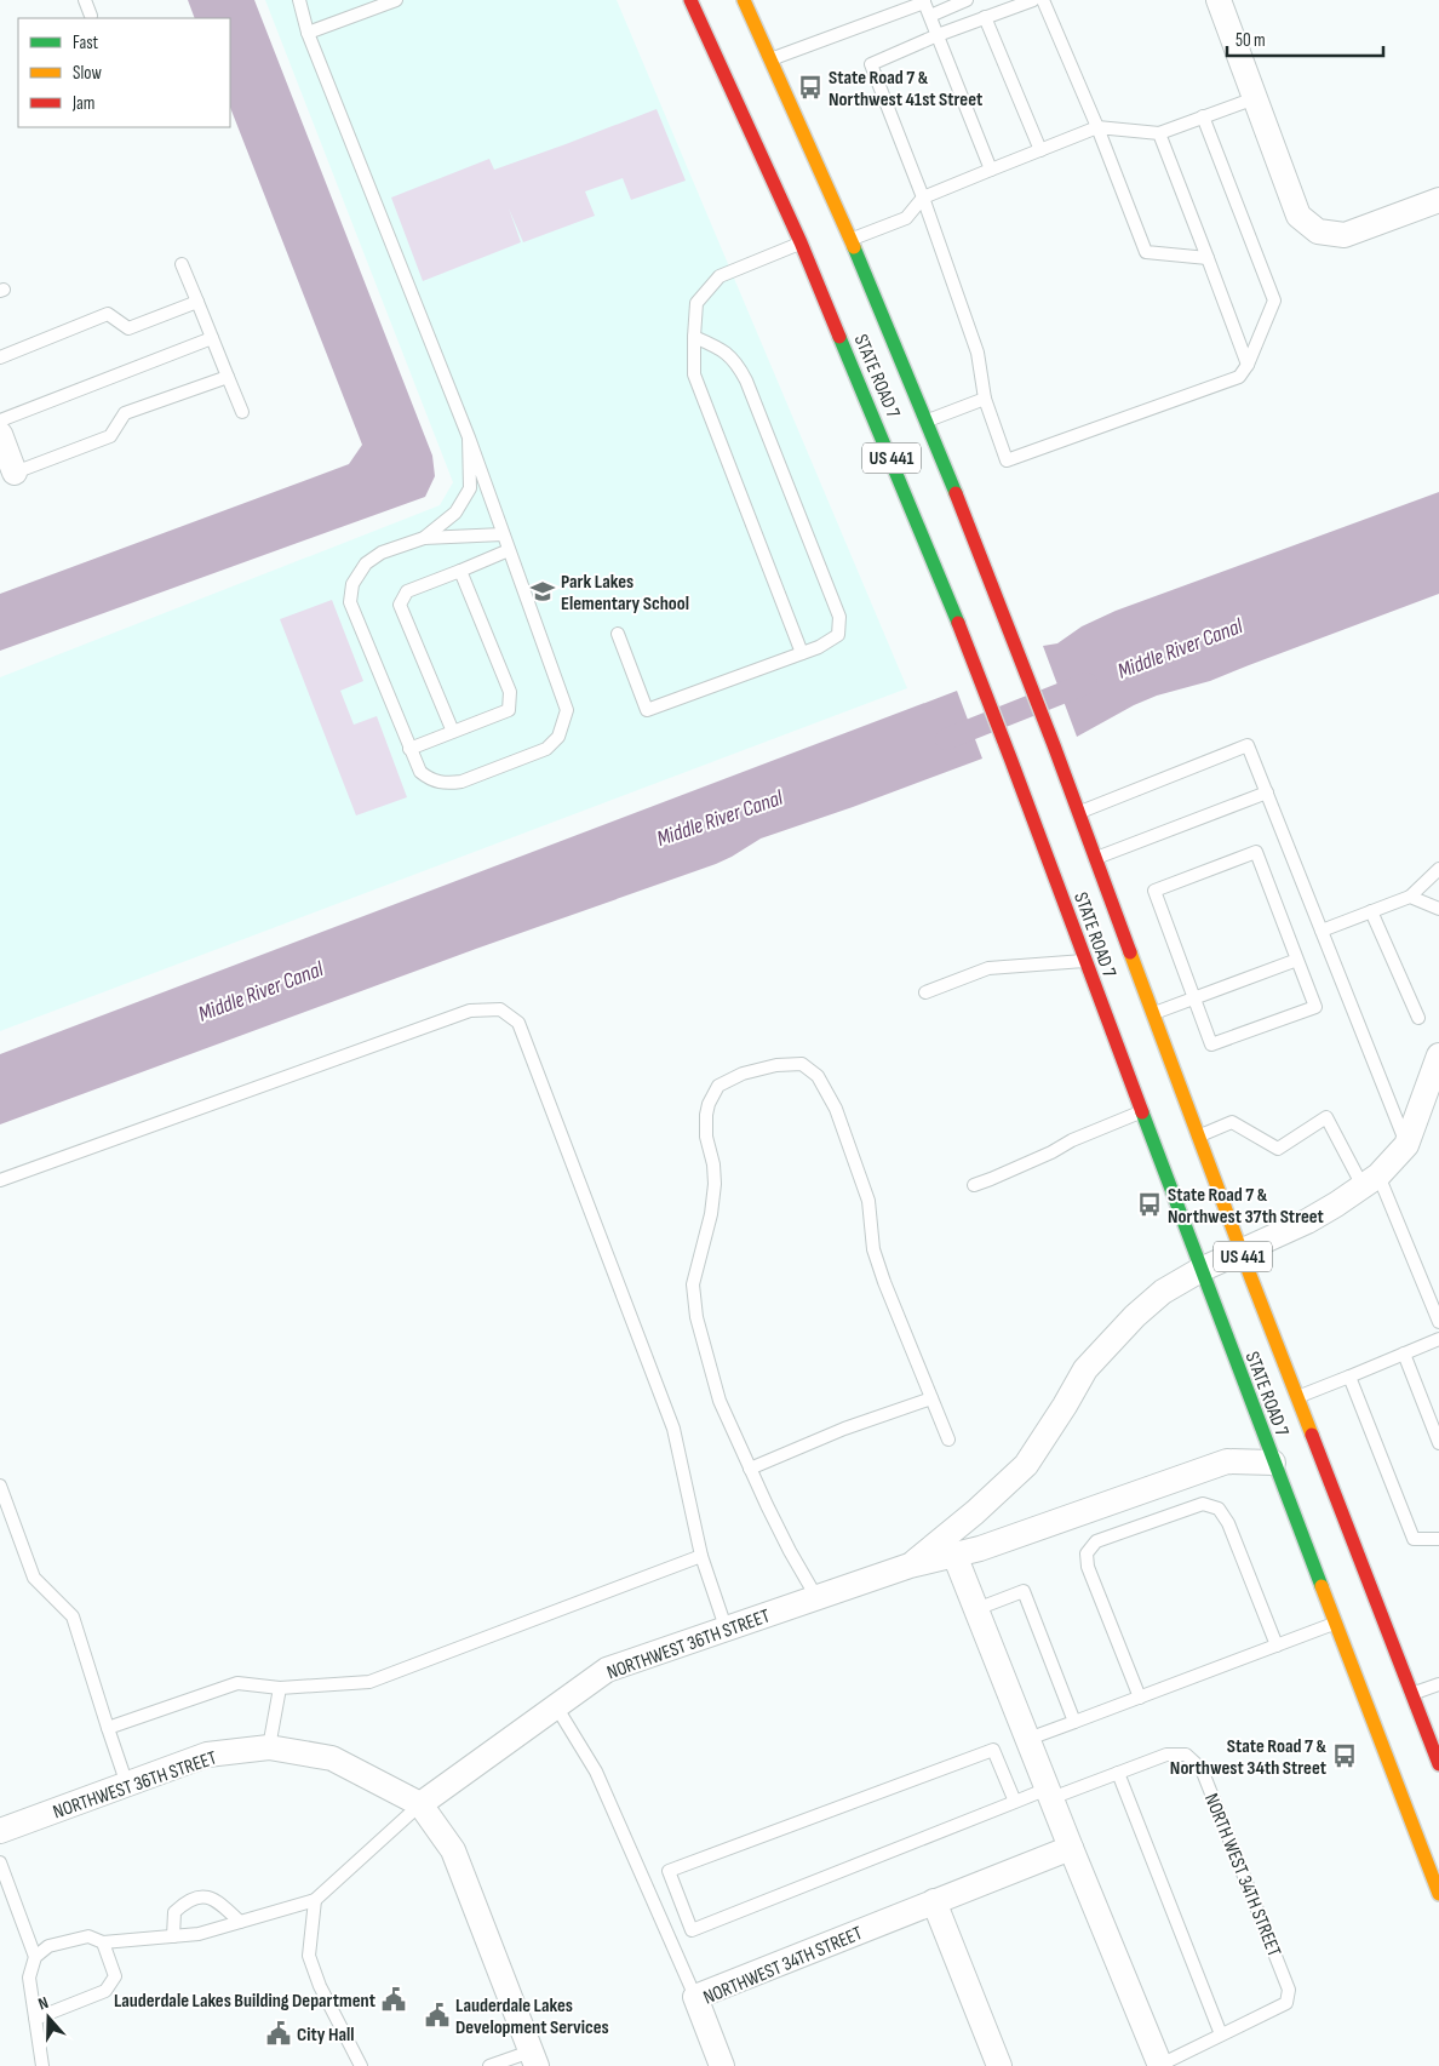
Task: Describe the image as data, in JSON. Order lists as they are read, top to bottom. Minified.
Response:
{"streets":{"main road":["STATE ROAD 7","US 441"],"street":["NORTHWEST 36TH STREET","NORTHWEST 34TH STREET"],"lane":["NORTH WEST 34TH STREET"]},"crossings":[["STATE ROAD 7","NORTHWEST 36TH STREET"]],"water":["Middle River Canal"],"places":{"bus stop":["State Road 7 & Northwest 41st Street","State Road 7 & Northwest 37th Street","State Road 7 & Northwest 34th Street"],"school or university":["Park Lakes Elementary School"],"public building":["Lauderdale Lakes Building Department","Lauderdale Lakes Development Services","City Hall"]},"legend":["Fast","Slow","Jam"],"scale_bar":"50 m","north":"top"}
